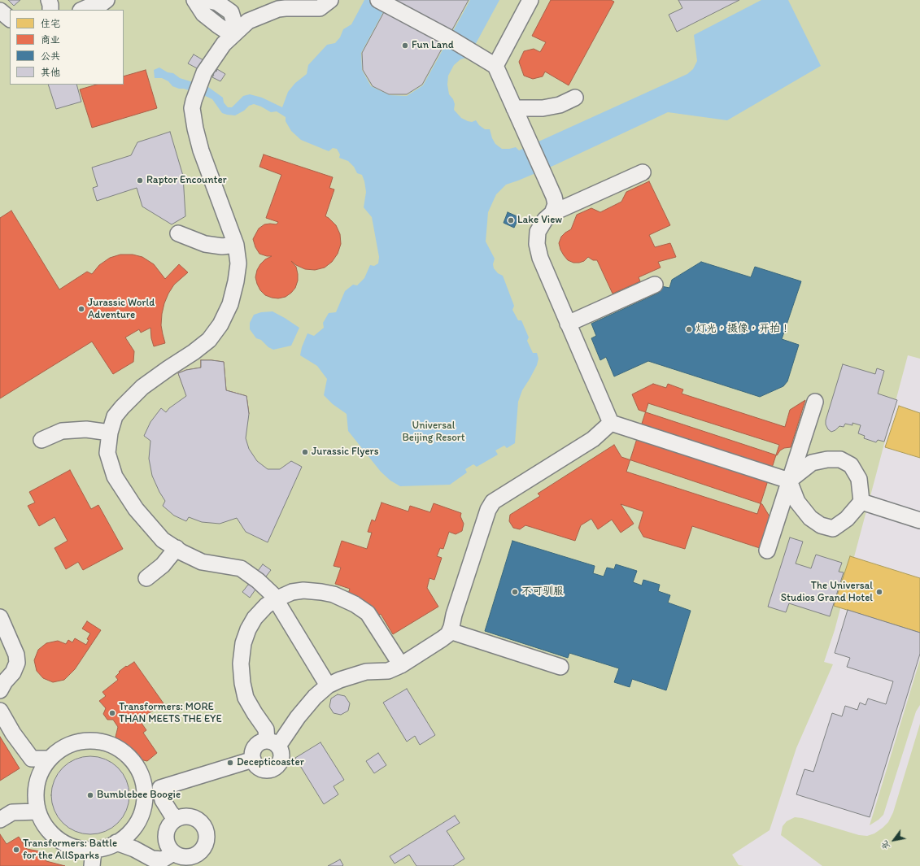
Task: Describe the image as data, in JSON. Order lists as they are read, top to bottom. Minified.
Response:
{"parks":["Universal Beijing Resort"],"places":["Fun Land","Raptor Encounter","Lake View","Jurassic World Adventure","灯光，摄像，开拍！","Jurassic Flyers","不可驯服","The Universal Studios Grand Hotel","Transformers: MORE THAN MEETS THE EYE","Decepticoaster","Bumblebee Boogie","Transformers: Battle for the AllSparks"],"legend":["住宅","商业","公共","其他"],"north":"bottom left"}
